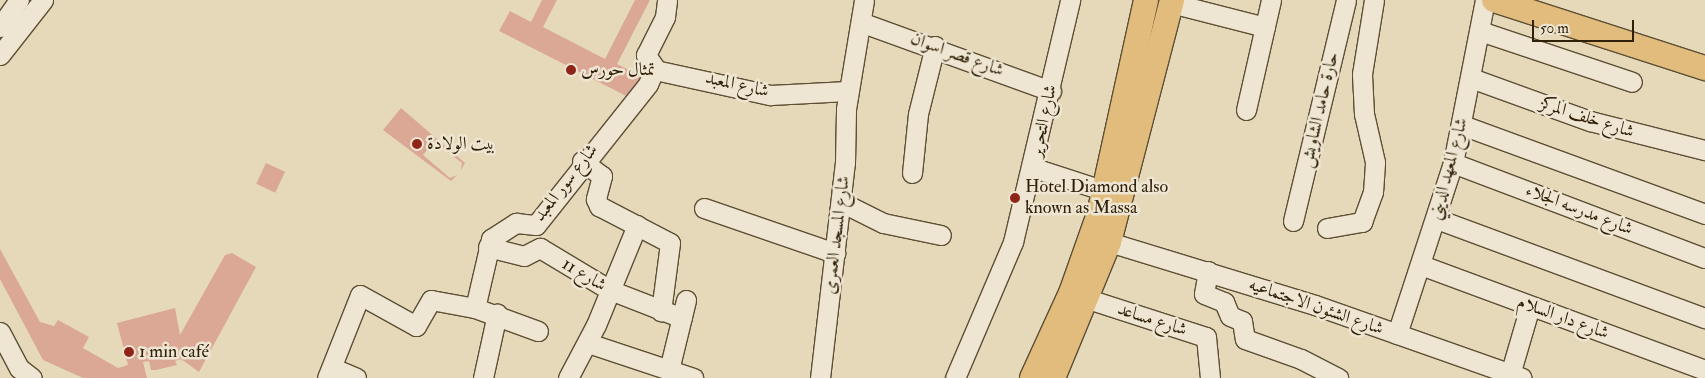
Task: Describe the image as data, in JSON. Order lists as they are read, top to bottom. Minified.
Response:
{"streets":{"street":["شارع قصر اسوان","شارع المعبد","حارة حامد الشاويش","شارع خلف المركز","شارع التحرير","شارع المعهد الديني","شارع سور المعبد","شارع مدرسه الجلاء","شارع المسجد العمرى","شارع 11","شارع الشئون الاجتماعيه","شارع دار السلام","شارع مساعد"]},"crossings":[["شارع قصر اسوان","شارع التحرير"],["شارع قصر اسوان","شارع المسجد العمرى"],["شارع المعبد","شارع سور المعبد"],["شارع المعبد","شارع المسجد العمرى"],["شارع خلف المركز","شارع المعهد الديني"],["شارع المعهد الديني","شارع مدرسه الجلاء"],["شارع المعهد الديني","شارع الشئون الاجتماعيه"],["شارع المعهد الديني","شارع دار السلام"],["شارع سور المعبد","شارع 11"]],"places":["تمثال حورس","بيت الولادة","Hotel Diamond also known as Massa","1 min café"],"scale_bar":"50 m"}
